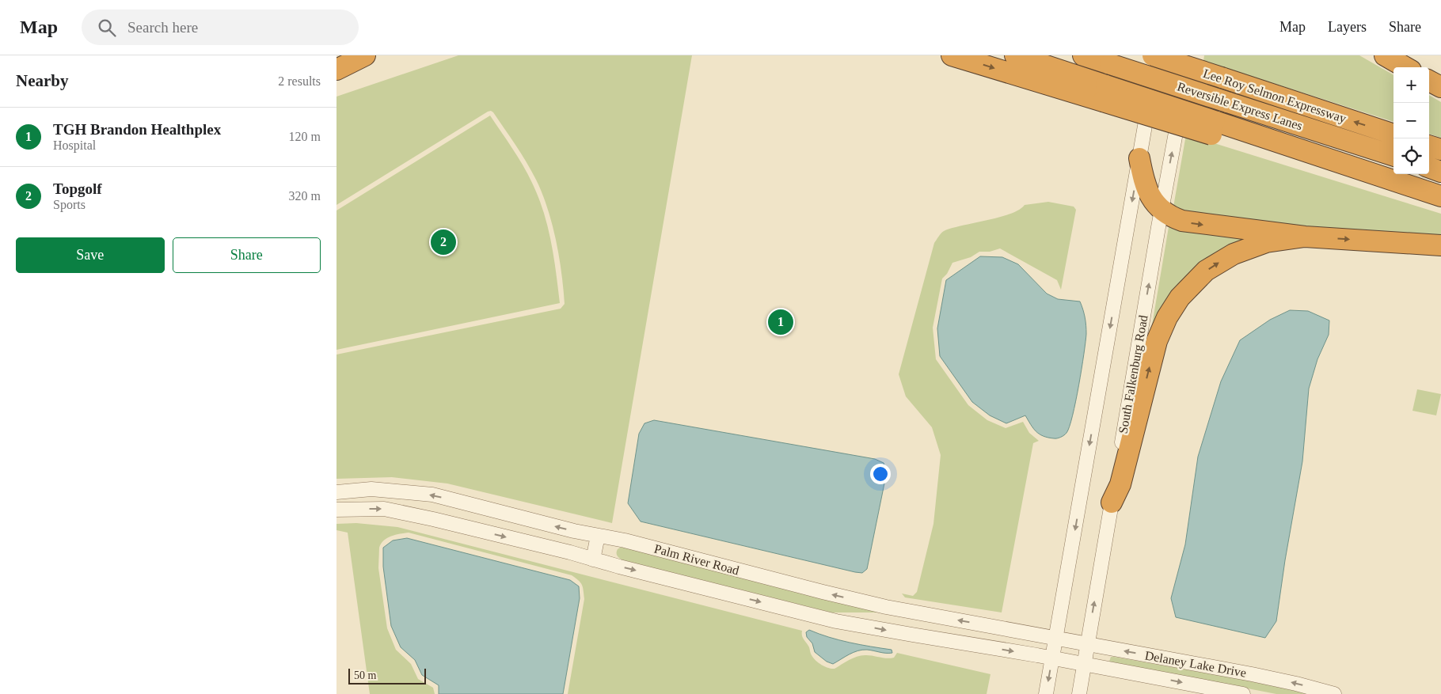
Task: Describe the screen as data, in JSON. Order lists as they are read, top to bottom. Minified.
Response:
{"streets":{"highway":["Lee Roy Selmon Expressway","Reversible Express Lanes"],"street":["South Falkenburg Road","Palm River Road","Delaney Lake Drive"]},"crossings":[["South Falkenburg Road","Delaney Lake Drive"],["Palm River Road","Delaney Lake Drive"]],"scale_bar":"50 m","page":{"header":"Map","search":"Search here","nav":["Map","Layers","Share"],"heading":["Nearby","2 results"],"map_buttons":["+","−"],"list":[{"mark":"1","name":"TGH Brandon Healthplex","note":"Hospital","value":"120 m"},{"mark":"2","name":"Topgolf","note":"Sports","value":"320 m"}],"buttons":["Save","Share"],"pins":["2","1"],"scale":"50 m"}}
